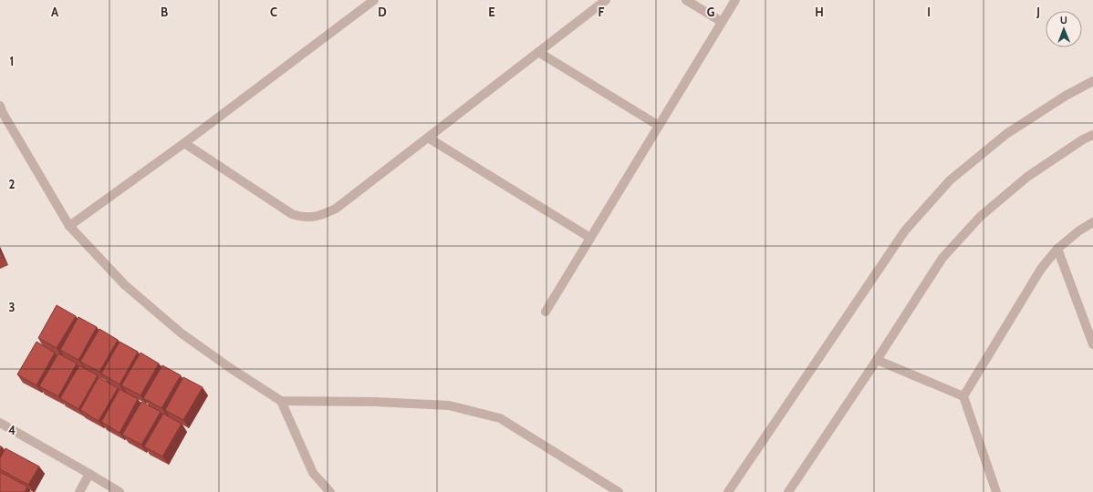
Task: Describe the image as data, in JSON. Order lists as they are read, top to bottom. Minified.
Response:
{"north":"top","grid":{"columns":["A","B","C","D","E","F","G","H","I","J"],"rows":["1","2","3","4"]}}
